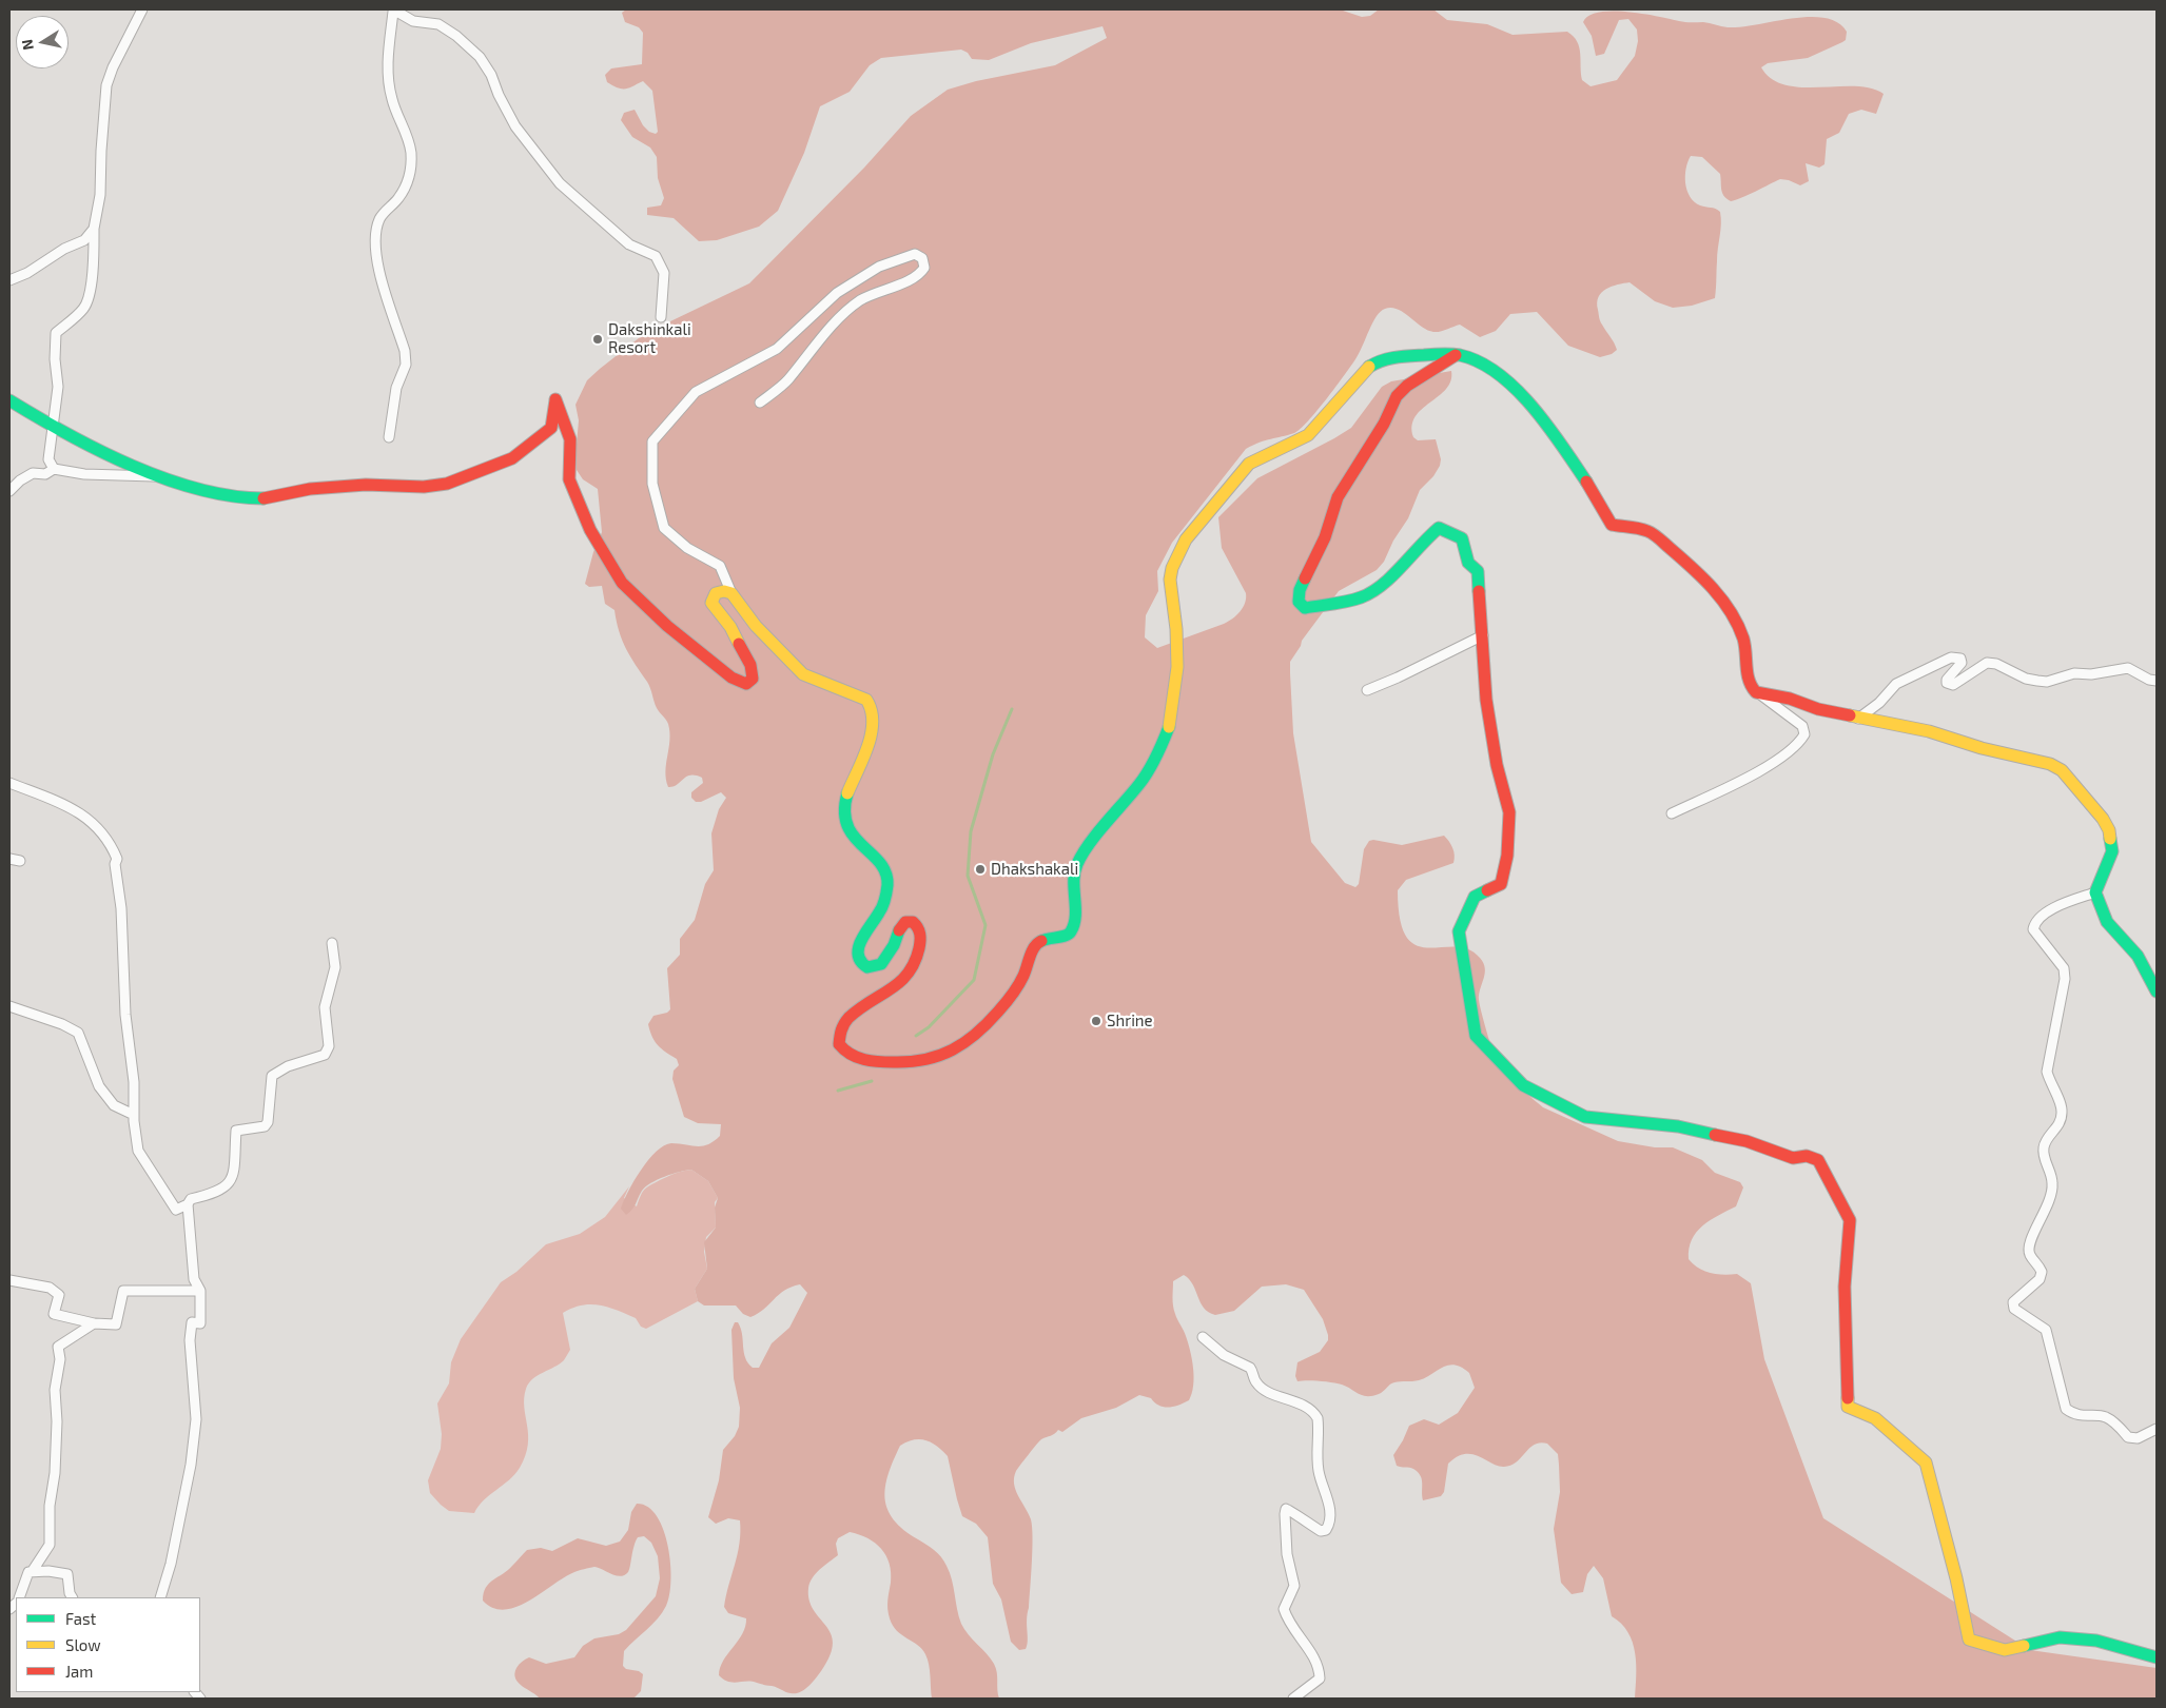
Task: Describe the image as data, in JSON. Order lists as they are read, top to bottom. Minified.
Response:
{"places":["Dakshinkali Resort","Dhakshakali","Shrine"],"legend":["Fast","Slow","Jam"],"north":"left"}
